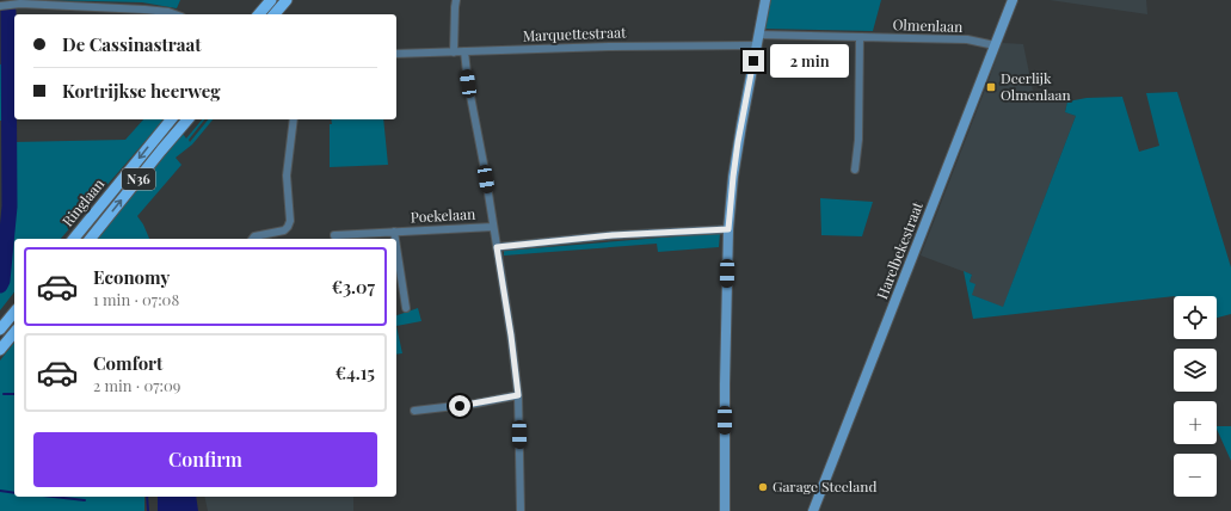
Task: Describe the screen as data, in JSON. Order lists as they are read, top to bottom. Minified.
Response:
{"streets":{"main road":["N36","Ringlaan"],"street":["Olmenlaan","Marquettestraat","Poekelaan","Harelbekestraat"]},"crossings":[["Olmenlaan","Harelbekestraat"]],"places":{"transit":["Deerlijk Olmenlaan"],"other":["Garage Steeland"]},"page":{"banner":["De Cassinastraat","Kortrijkse heerweg"],"bubble":"2 min","list":[{"name":"Economy","note":"1 min · 07:08","value":"€3.07"},{"name":"Comfort","note":"2 min · 07:09","value":"€4.15"}],"map_buttons":["+","−"],"buttons":"Confirm"}}
